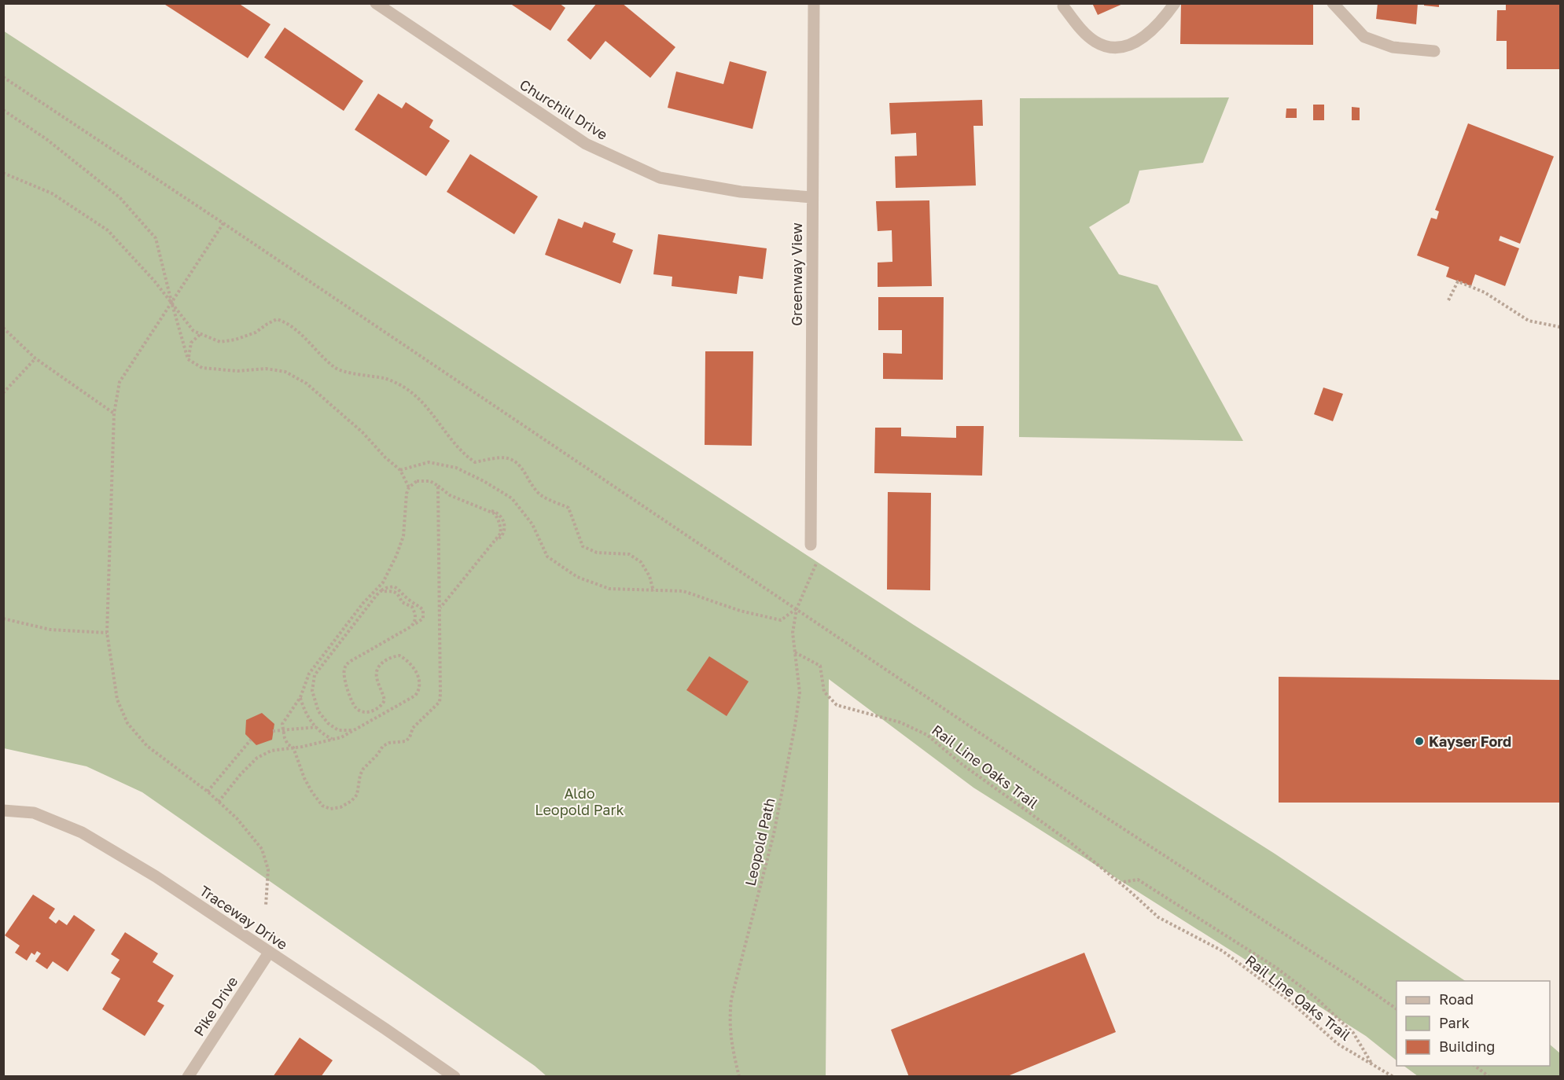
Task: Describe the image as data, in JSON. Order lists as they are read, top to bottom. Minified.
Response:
{"streets":{"street":["Churchill Drive","Greenway View","Traceway Drive","Pike Drive"],"path":["Rail Line Oaks Trail","Leopold Path"]},"crossings":[["Churchill Drive","Greenway View"],["Greenway View","Leopold Path"],["Rail Line Oaks Trail","Leopold Path"],["Traceway Drive","Pike Drive"]],"parks":["Aldo Leopold Park"],"places":["Kayser Ford"],"legend":["Road","Park","Building"]}
